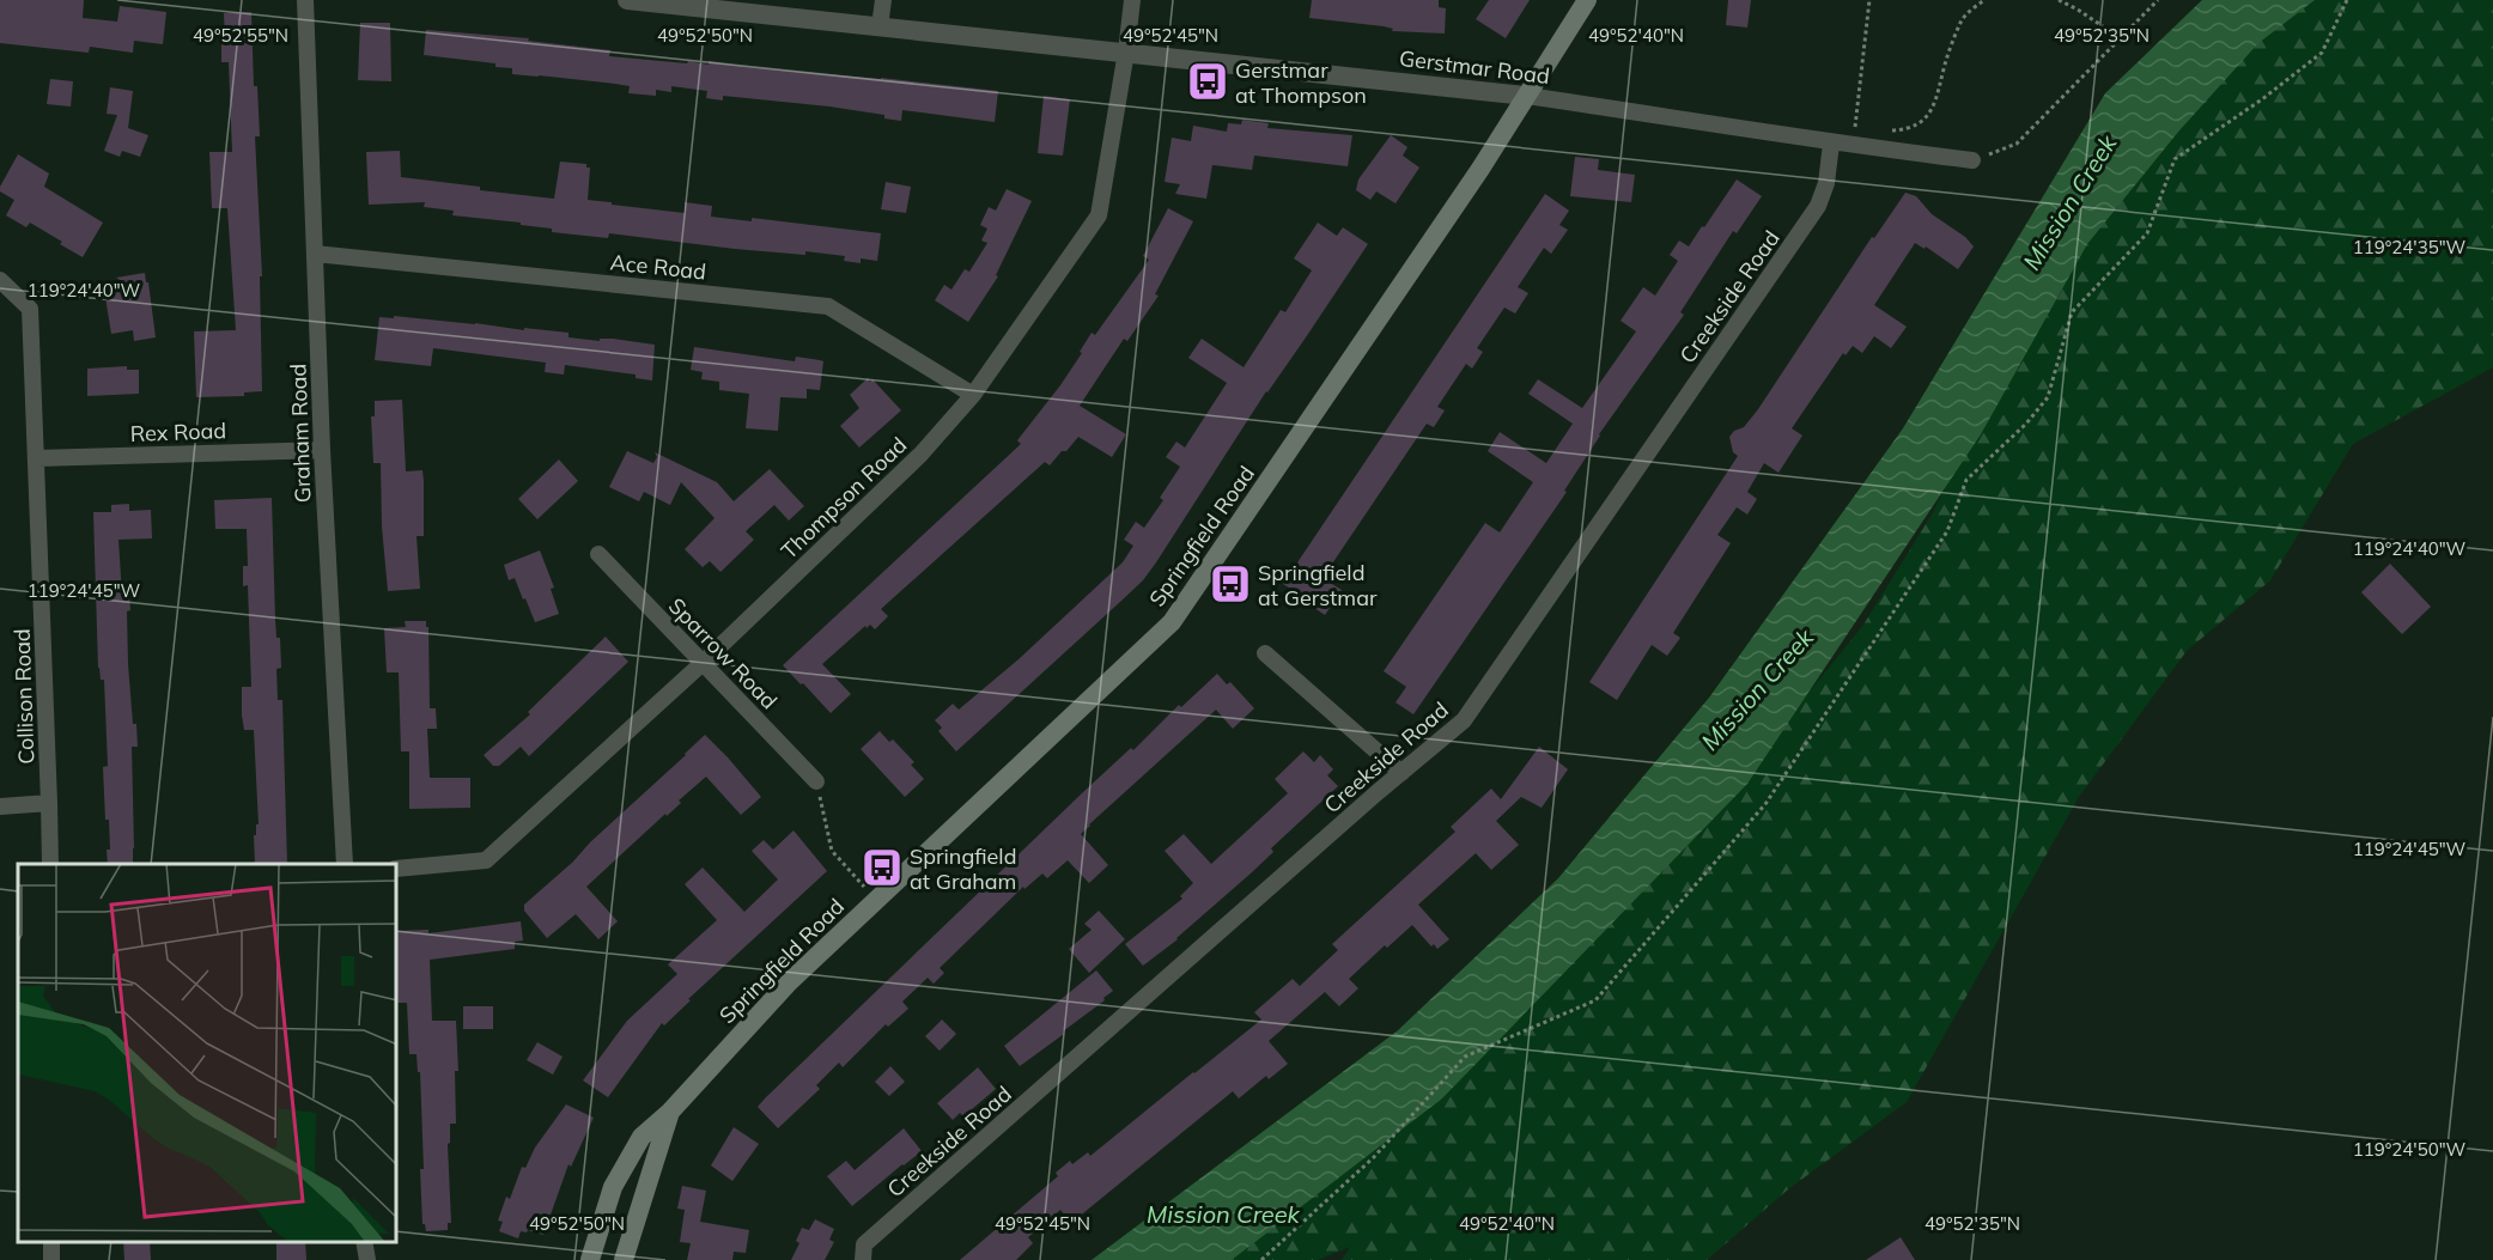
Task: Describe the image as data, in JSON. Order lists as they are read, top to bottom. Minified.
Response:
{"streets":{"main road":["Springfield Road"],"street":["Gerstmar Road","Ace Road","Creekside Road","Rex Road","Graham Road","Thompson Road","Sparrow Road","Collison Road"]},"crossings":[["Gerstmar Road","Creekside Road"],["Gerstmar Road","Thompson Road"],["Gerstmar Road","Springfield Road"],["Ace Road","Graham Road"],["Ace Road","Thompson Road"],["Rex Road","Graham Road"],["Rex Road","Collison Road"],["Thompson Road","Sparrow Road"]],"water":["Mission Creek"],"places":{"bus stop":["Gerstmar at Thompson","Springfield at Gerstmar","Springfield at Graham"]},"coordinates":["49°52'55\"N","49°52'50\"N","49°52'45\"N","49°52'40\"N","49°52'35\"N","119°24'35\"W","119°24'40\"W","119°24'45\"W","119°24'50\"W"]}
